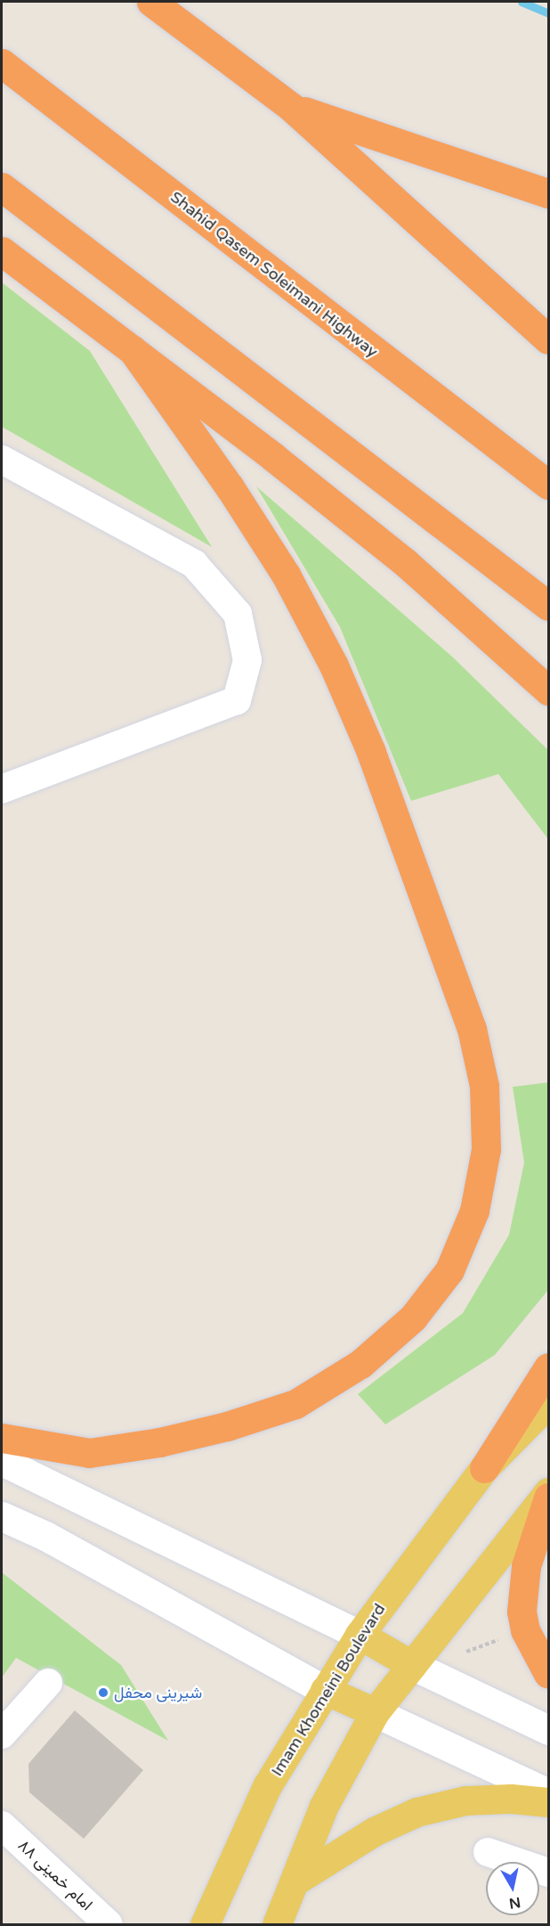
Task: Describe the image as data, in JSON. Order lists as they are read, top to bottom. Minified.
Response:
{"streets":{"highway":["Shahid Qasem Soleimani Highway"],"main road":["Imam Khomeini Boulevard"],"street":["امام خمینی ۸۸"]},"places":["شیرینی محفل"],"north":"bottom"}
